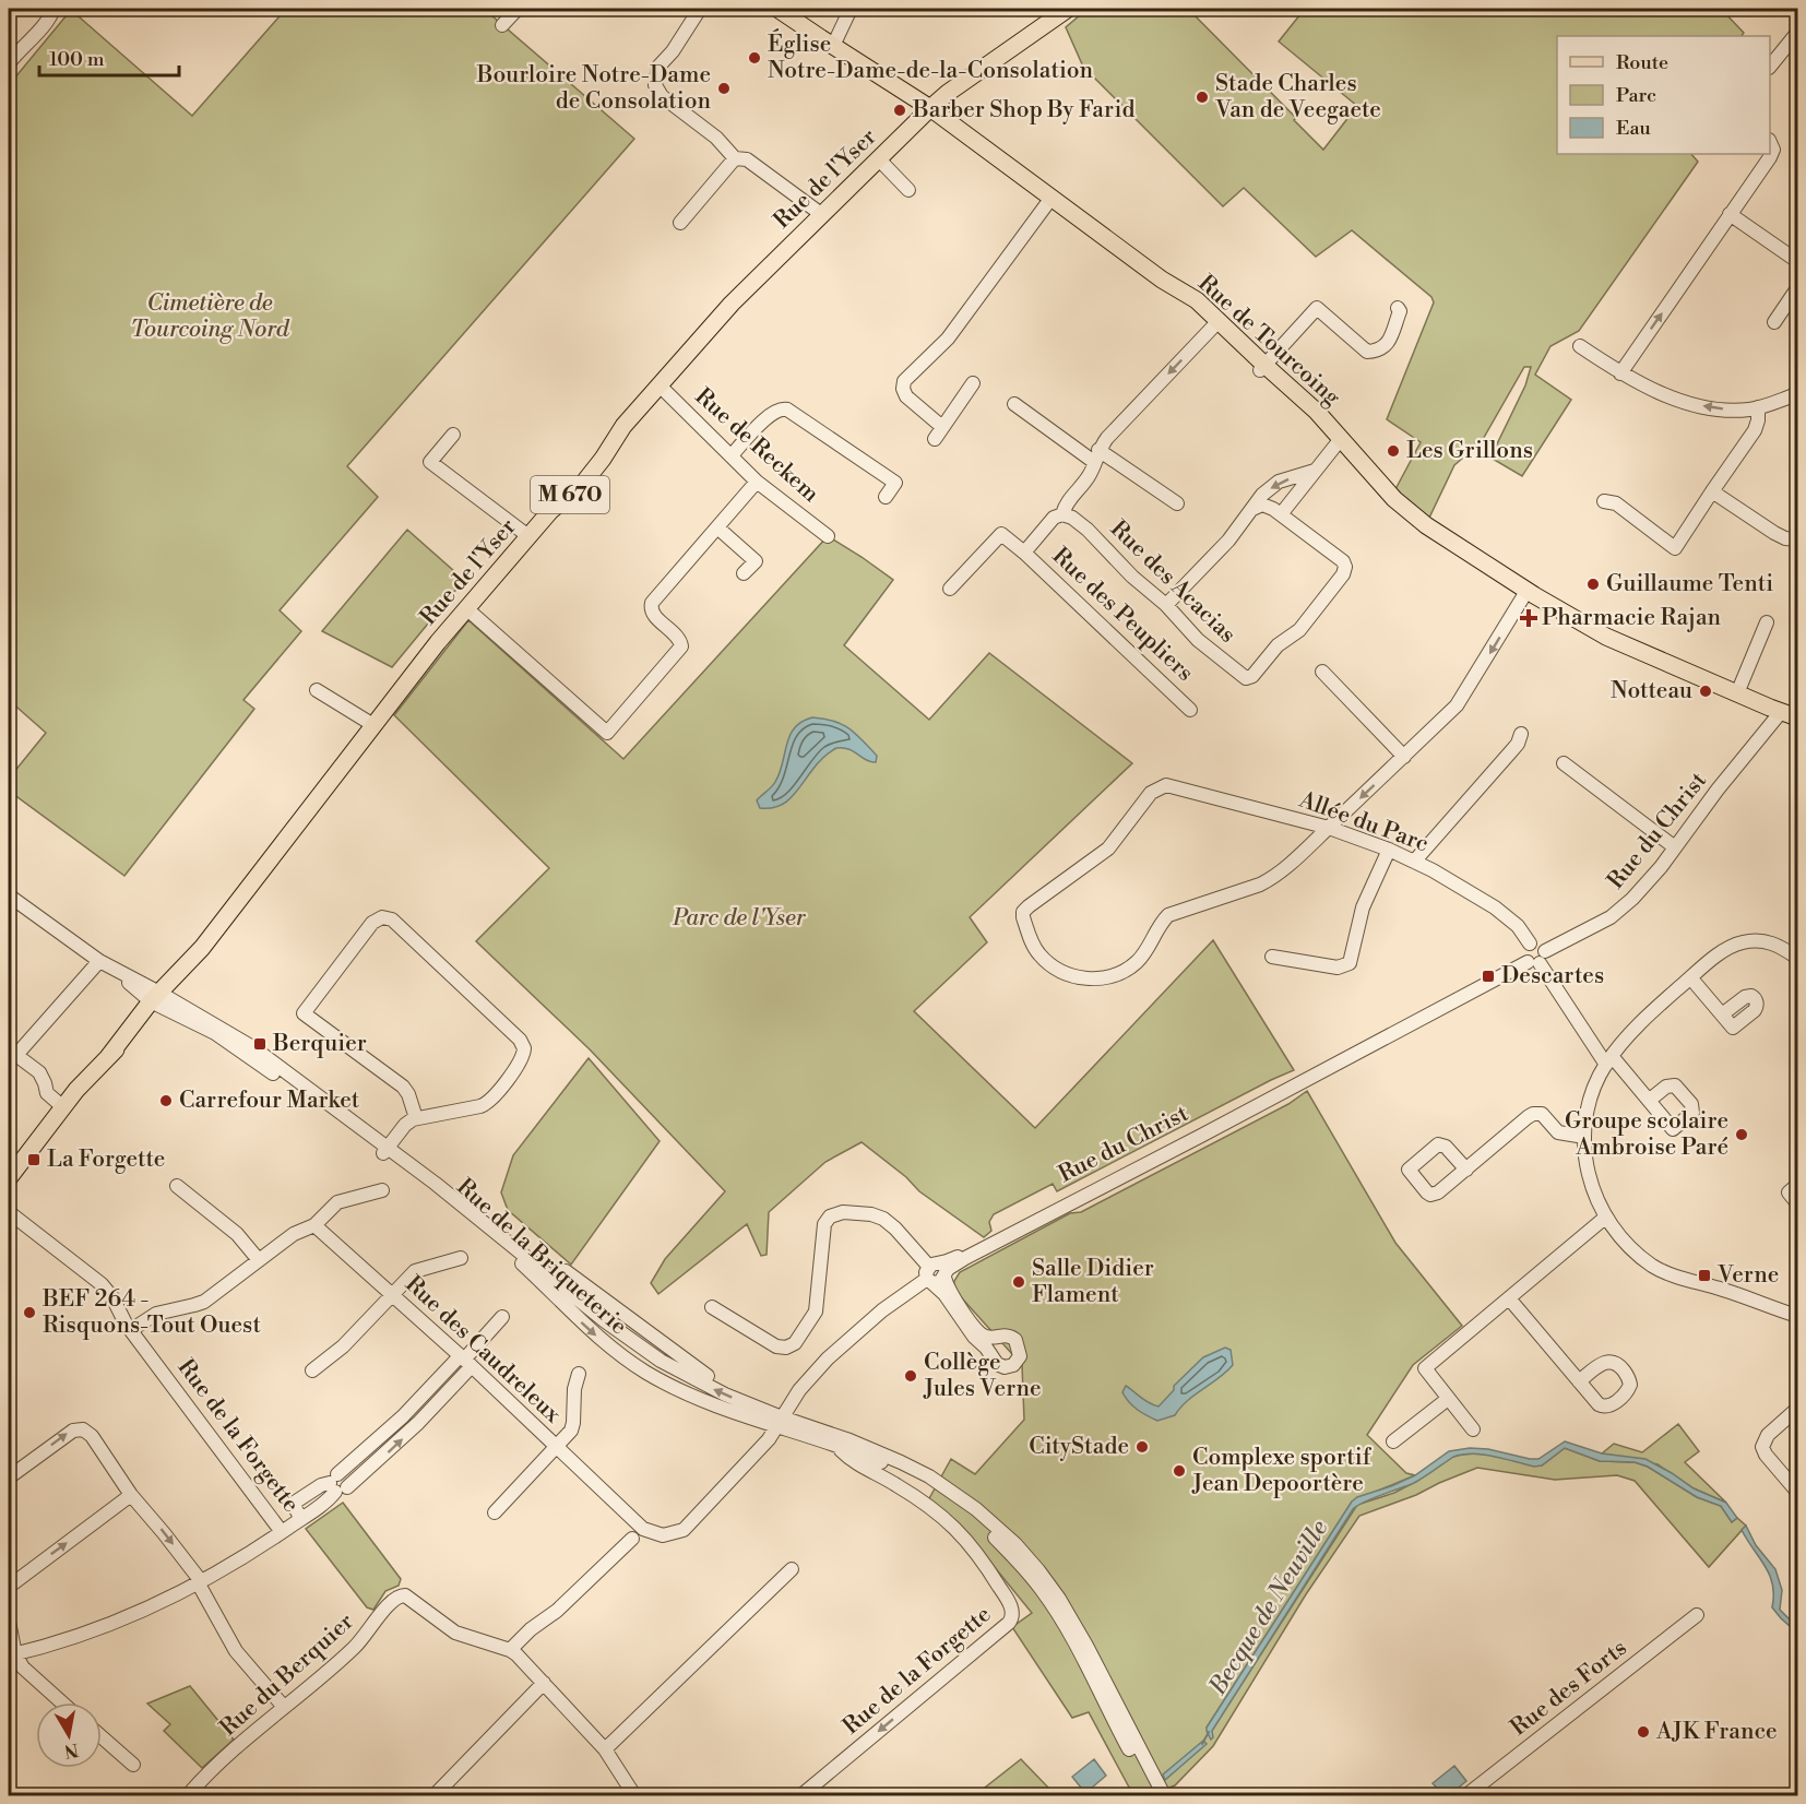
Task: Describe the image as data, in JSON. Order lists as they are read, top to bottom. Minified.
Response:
{"streets":{"main road":["Rue de l'Yser","Rue de Tourcoing","M 670"],"street":["Rue de Reckem","Rue des Acacias","Rue des Peupliers","Allée du Parc","Rue du Christ","Rue de la Briqueterie","Rue des Caudreleux","Rue de la Forgette","Rue du Berquier","Rue des Forts"]},"crossings":[["Rue de l'Yser","Rue de Tourcoing"],["Rue de l'Yser","Rue de Reckem"],["Rue de l'Yser","M 670"],["Rue de l'Yser","Rue de la Briqueterie"],["Rue de Tourcoing","M 670"],["Rue de Tourcoing","Rue du Christ"],["Rue du Christ","Rue de la Briqueterie"],["Rue du Christ","Rue des Caudreleux"],["Rue de la Briqueterie","Rue des Caudreleux"],["Rue des Caudreleux","Rue de la Forgette"]],"water":["Becque de Neuville"],"parks":["Cimetière de Tourcoing Nord","Parc de l'Yser"],"places":{"other":["Église Notre-Dame-de-la-Consolation","Bourloire Notre-Dame de Consolation","Stade Charles Van de Veegaete","Barber Shop By Farid","Les Grillons","Guillaume Tenti","Notteau","Carrefour Market","Groupe scolaire Ambroise Paré","Salle Didier Flament","BEF 264 - Risquons-Tout Ouest","Collège Jules Verne","CityStade","Complexe sportif Jean Depoortère","AJK France"],"health":["Pharmacie Rajan"],"transit":["Descartes","Berquier","La Forgette","Verne"]},"legend":["Route","Parc","Eau"],"scale_bar":"100 m","north":"bottom"}
